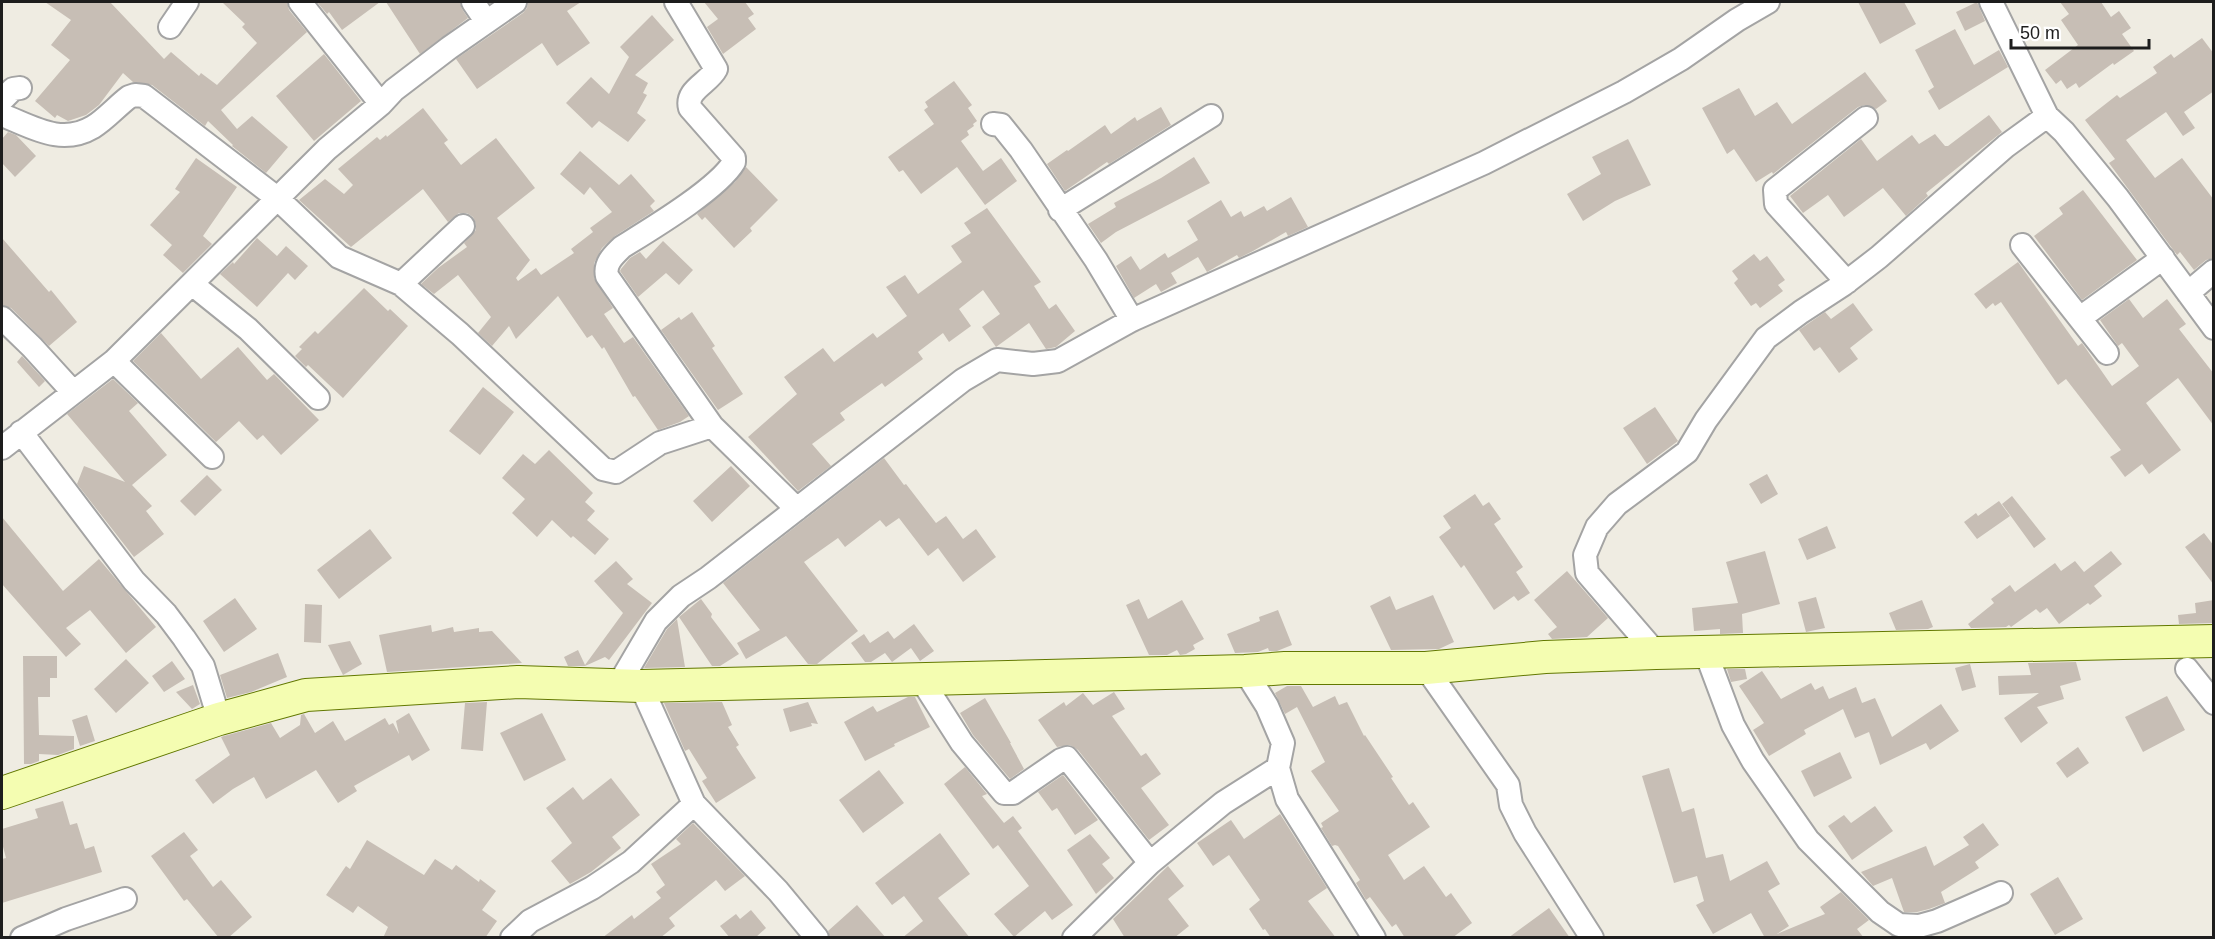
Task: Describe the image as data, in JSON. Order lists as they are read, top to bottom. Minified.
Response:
{"scale_bar":"50 m"}
